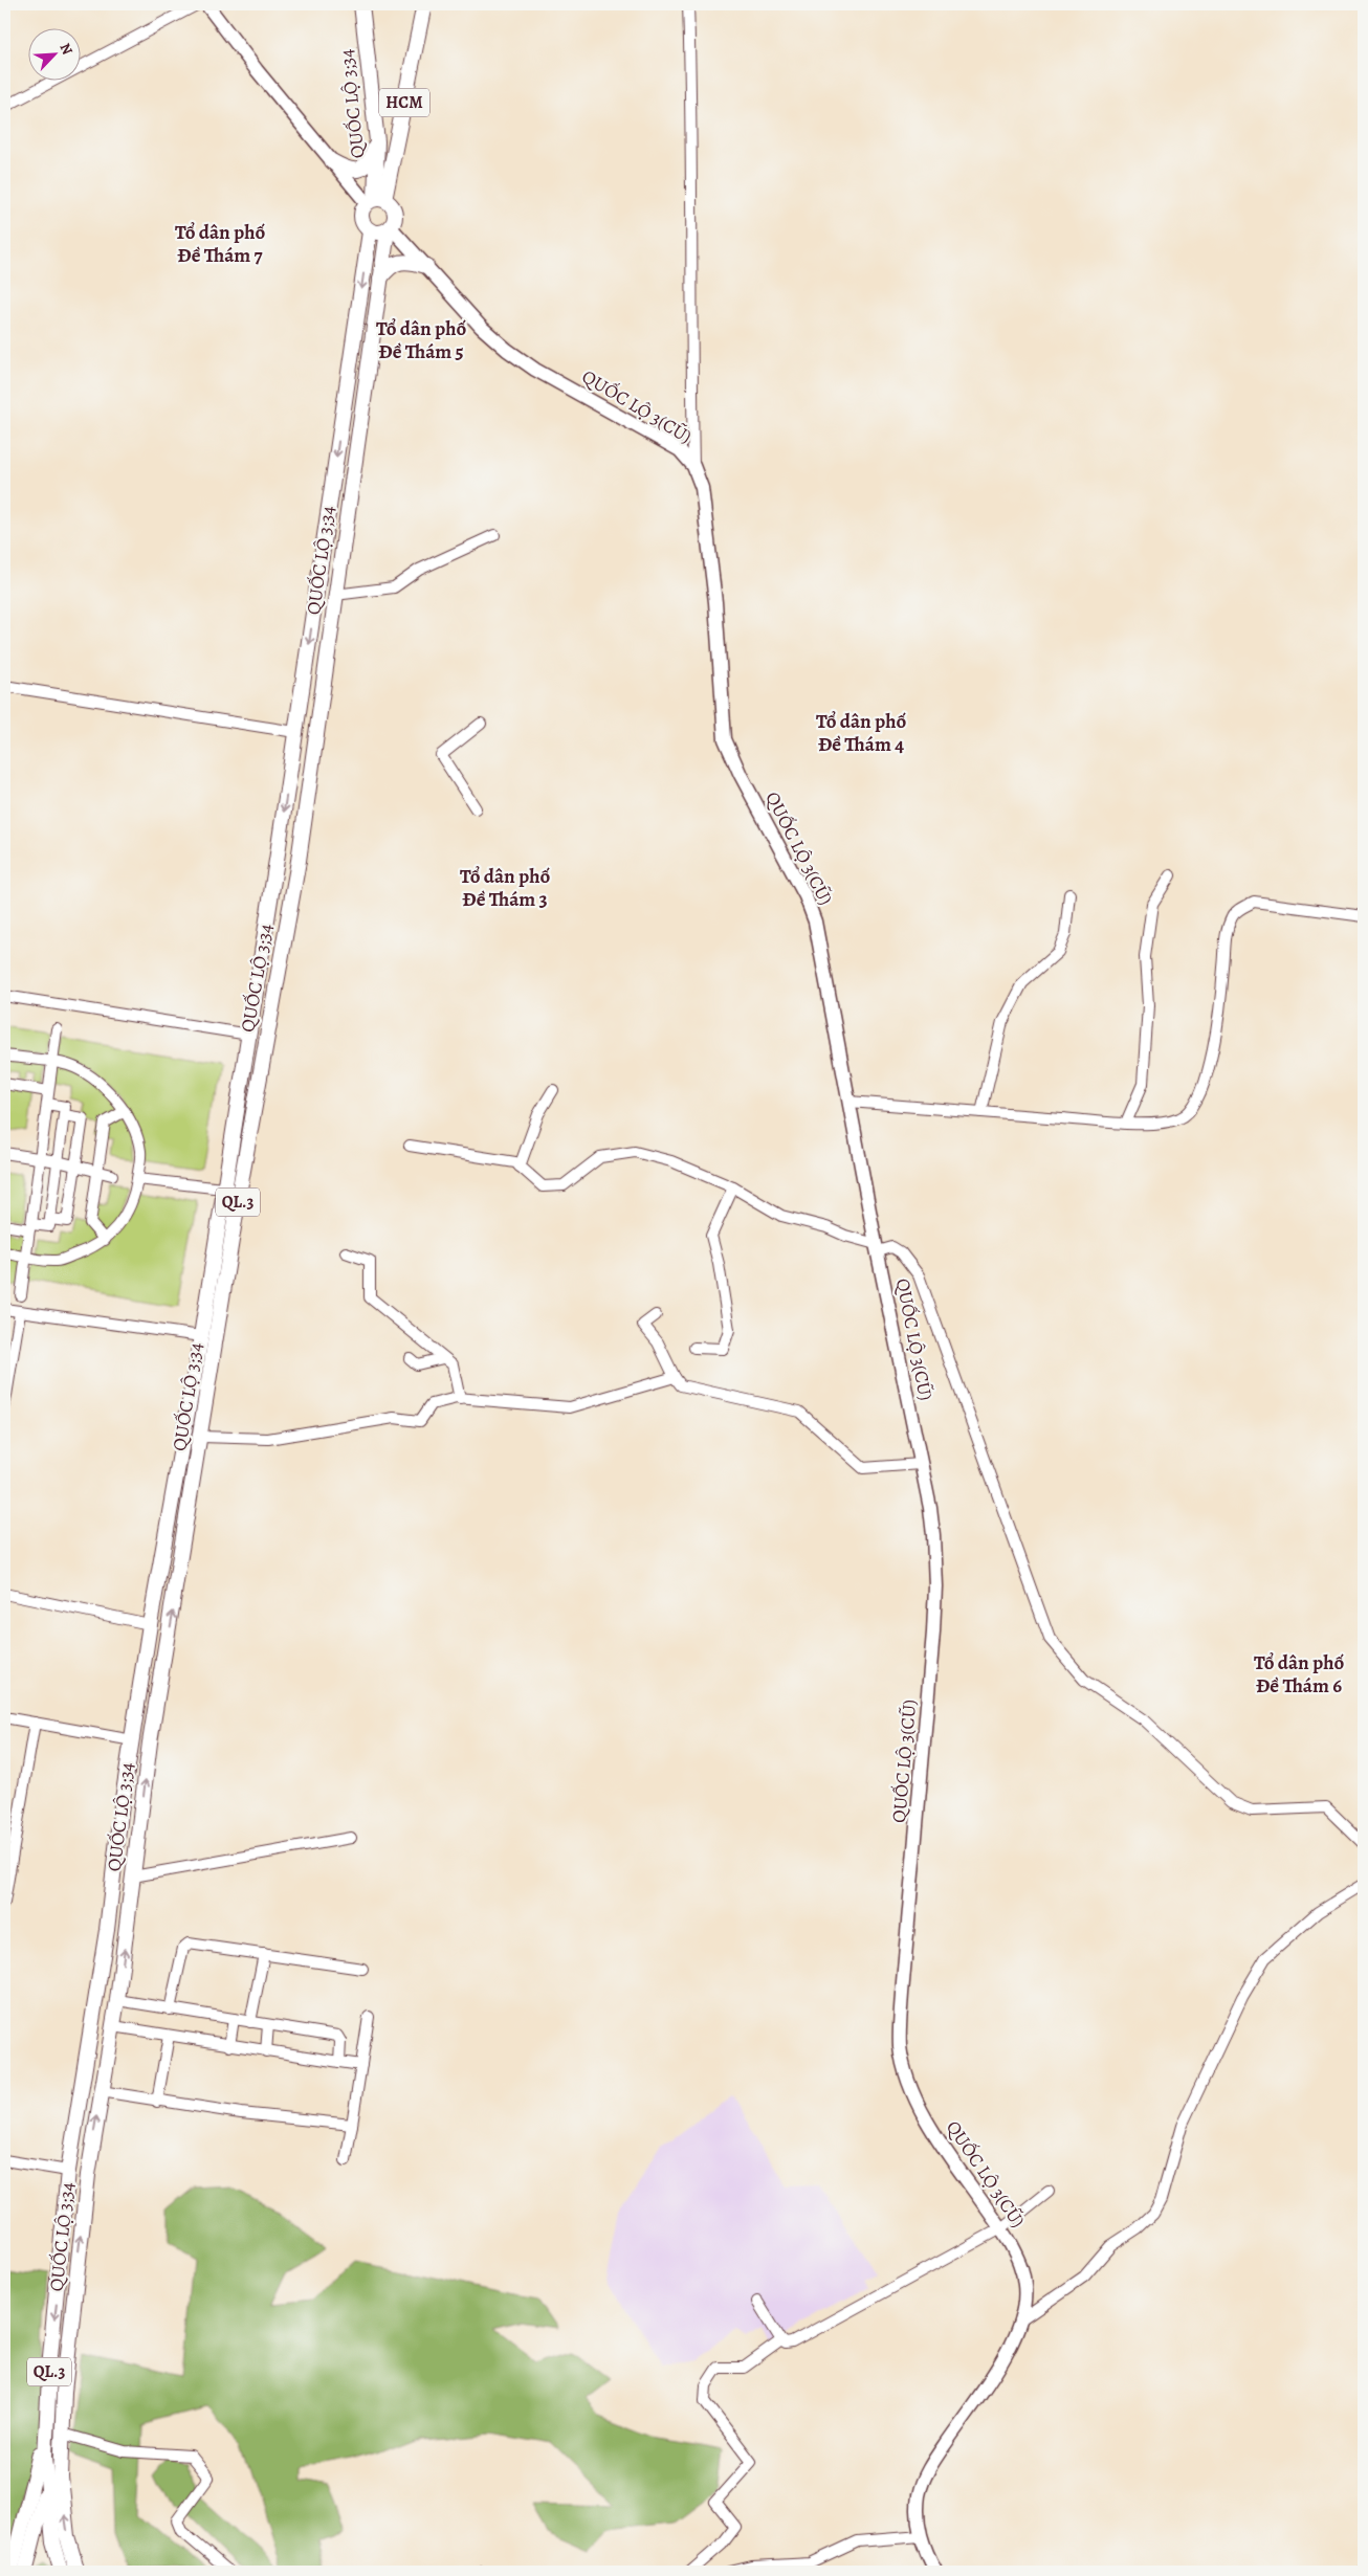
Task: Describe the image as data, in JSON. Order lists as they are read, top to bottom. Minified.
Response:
{"streets":{"highway":["HCM","QUỐC LỘ 3;34","QL.3"],"main road":["QUỐC LỘ 3(CŨ)"]},"crossings":[["HCM","QUỐC LỘ 3;34"],["HCM","QUỐC LỘ 3(CŨ)"],["QUỐC LỘ 3;34","QUỐC LỘ 3(CŨ)"]],"districts":["Tổ dân phố Đề Thám 7","Tổ dân phố Đề Thám 5","Tổ dân phố Đề Thám 4","Tổ dân phố Đề Thám 3","Tổ dân phố Đề Thám 6"],"north":"top right"}
